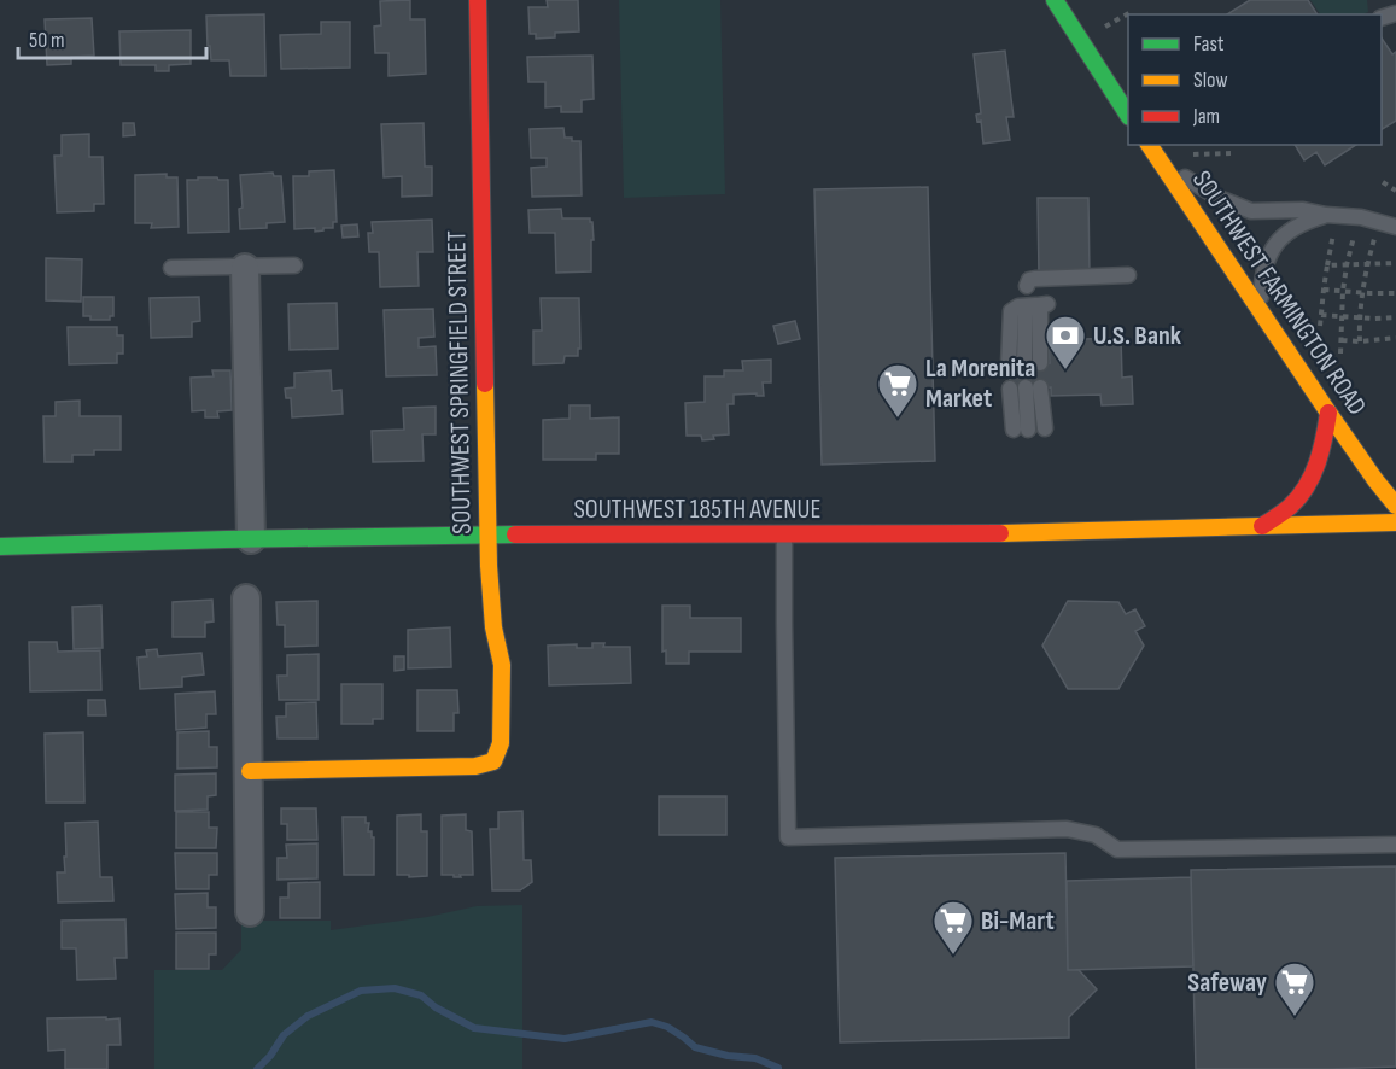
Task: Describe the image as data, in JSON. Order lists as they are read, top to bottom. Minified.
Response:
{"streets":{"main road":["SOUTHWEST FARMINGTON ROAD","SOUTHWEST SPRINGFIELD STREET","SOUTHWEST 185TH AVENUE"]},"crossings":[["SOUTHWEST SPRINGFIELD STREET","SOUTHWEST 185TH AVENUE"]],"places":{"bank":["U.S. Bank"],"supermarket":["La Morenita Market","Bi-Mart","Safeway"]},"legend":["Fast","Slow","Jam"],"scale_bar":"50 m"}
